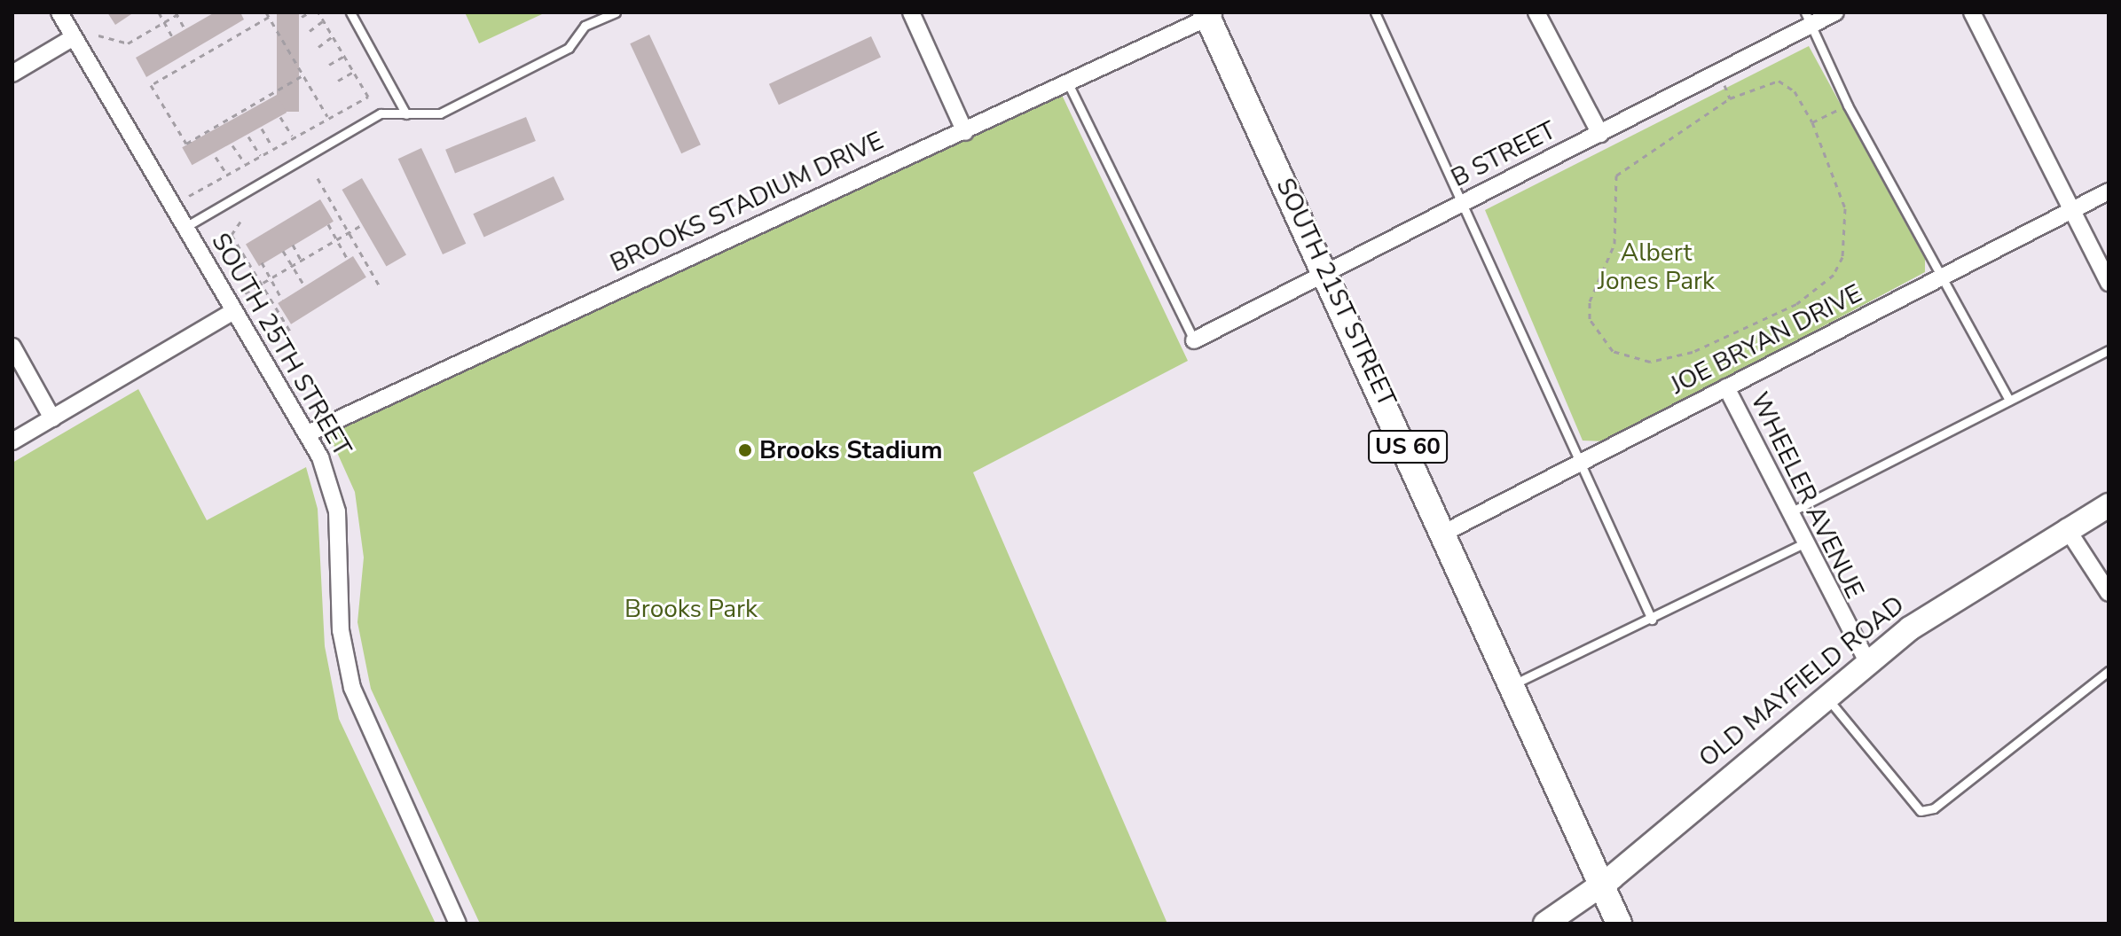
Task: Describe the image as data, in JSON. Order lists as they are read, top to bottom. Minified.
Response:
{"streets":{"main road":["SOUTH 21ST STREET","US 60"],"street":["B STREET","BROOKS STADIUM DRIVE","JOE BRYAN DRIVE","SOUTH 25TH STREET","WHEELER AVENUE","OLD MAYFIELD ROAD"]},"crossings":[["B STREET","SOUTH 21ST STREET"],["BROOKS STADIUM DRIVE","SOUTH 21ST STREET"],["BROOKS STADIUM DRIVE","SOUTH 25TH STREET"],["SOUTH 21ST STREET","JOE BRYAN DRIVE"],["SOUTH 21ST STREET","US 60"],["SOUTH 21ST STREET","OLD MAYFIELD ROAD"],["JOE BRYAN DRIVE","WHEELER AVENUE"],["US 60","OLD MAYFIELD ROAD"],["WHEELER AVENUE","OLD MAYFIELD ROAD"]],"parks":["Albert Jones Park","Brooks Park"],"places":["Brooks Stadium"]}
